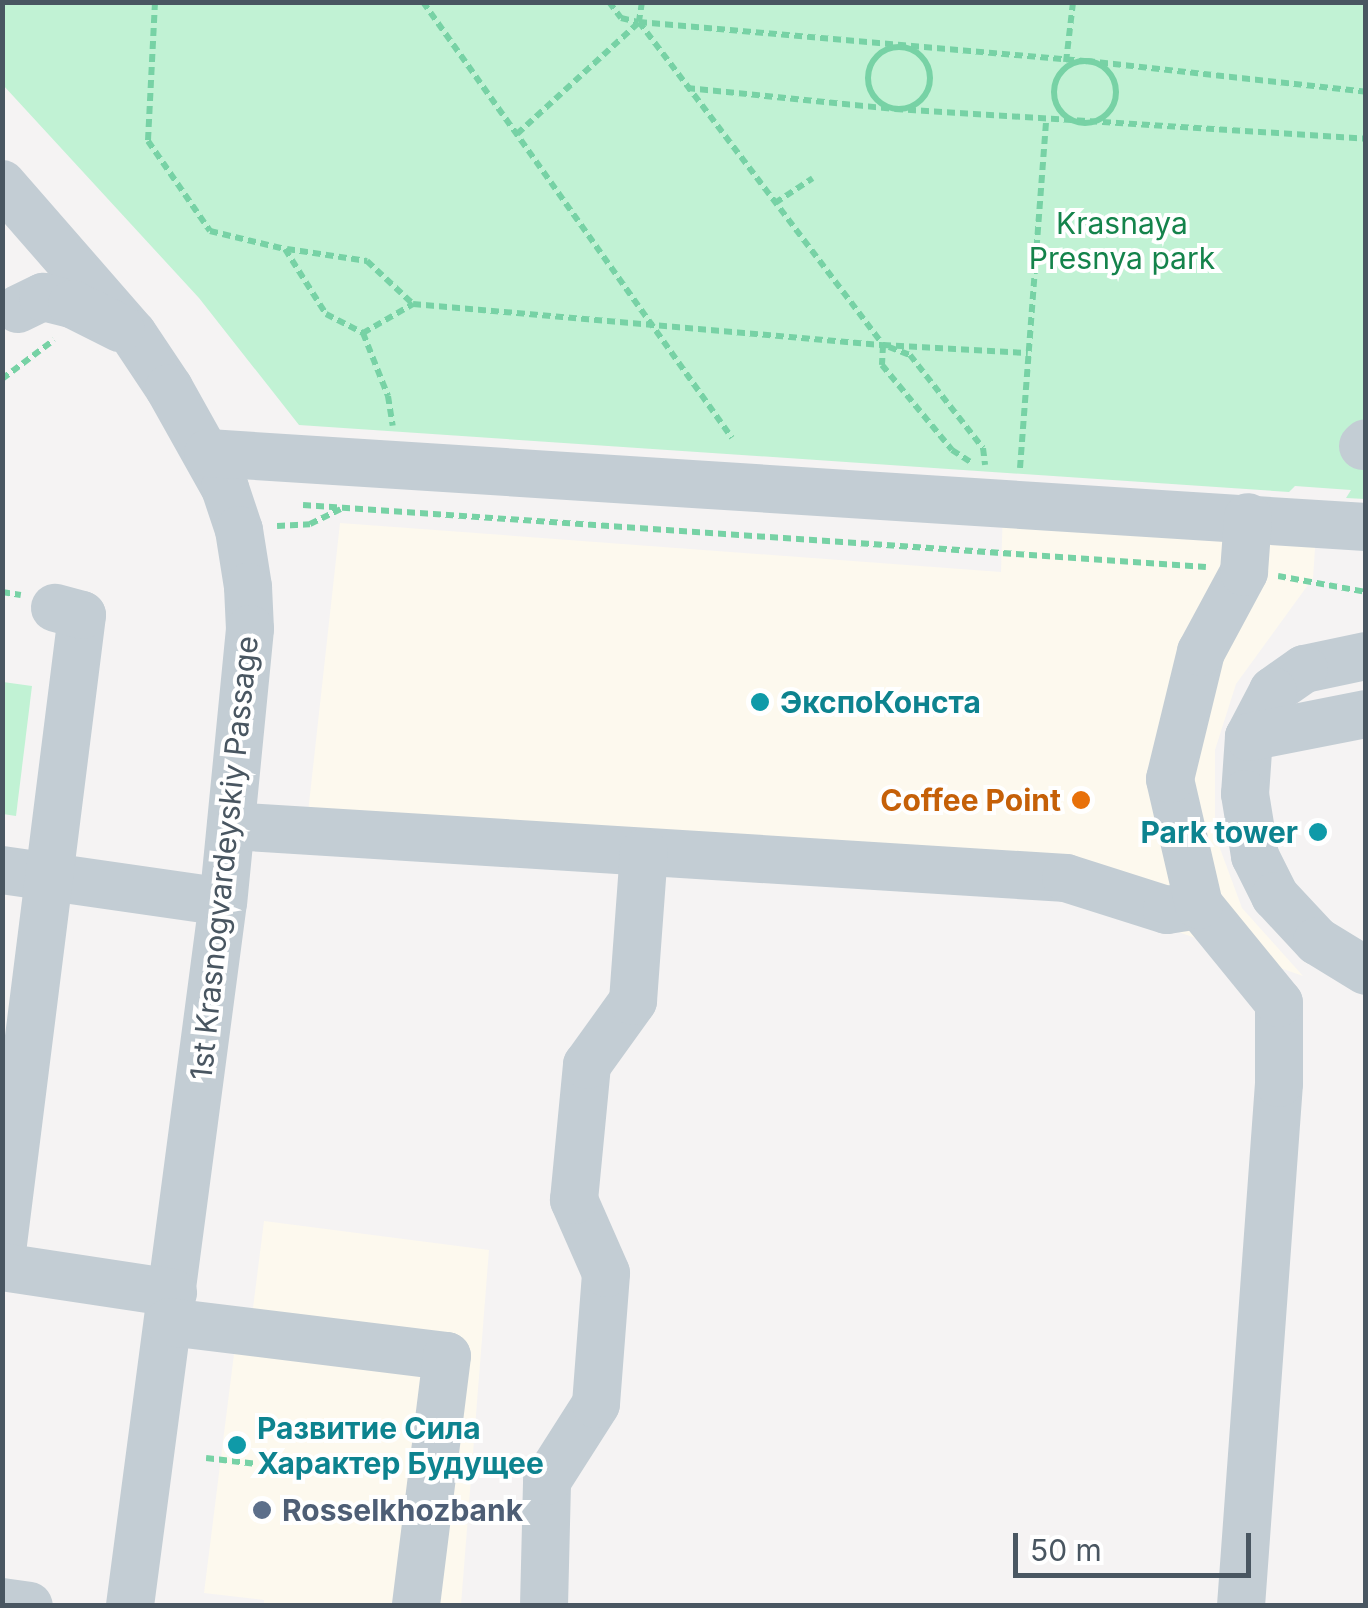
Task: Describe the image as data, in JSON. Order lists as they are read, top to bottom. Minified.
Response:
{"streets":{"street":["1st Krasnogvardeyskiy Passage"]},"parks":["Krasnaya Presnya park"],"places":["ЭкспоКонста","Coffee Point","Park tower","Развитие Сила Характер Будущее","Rosselkhozbank"],"scale_bar":"50 m"}
